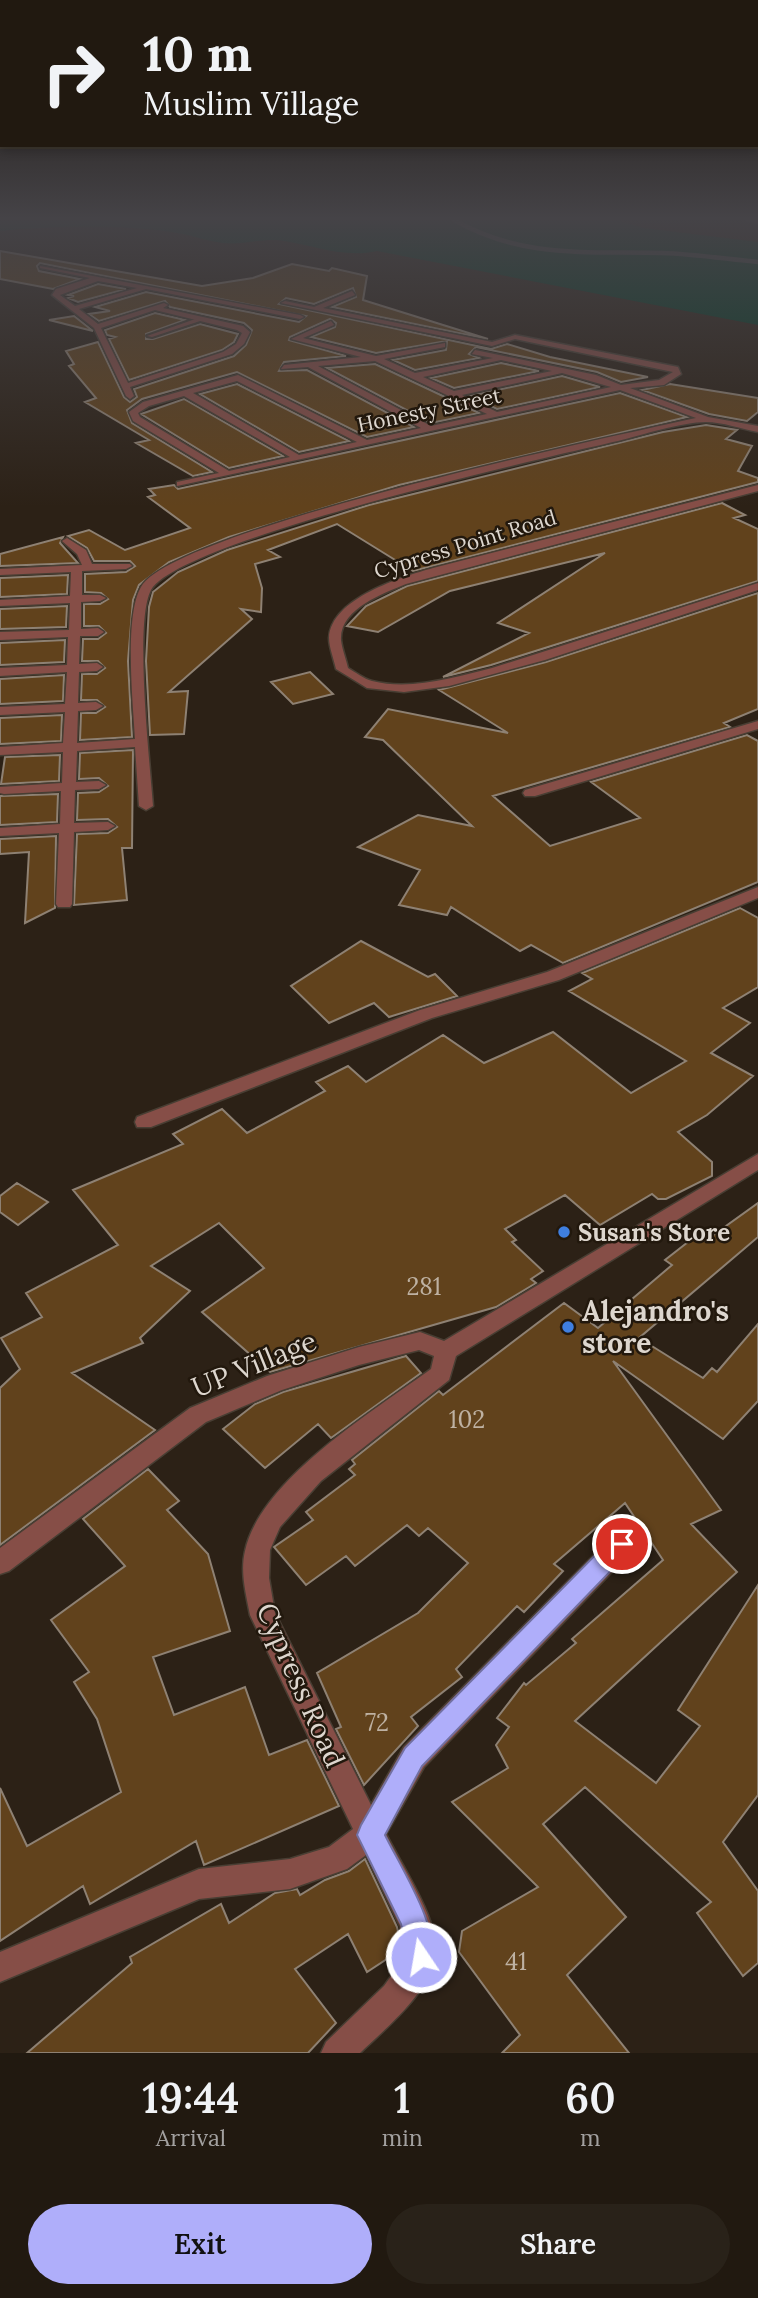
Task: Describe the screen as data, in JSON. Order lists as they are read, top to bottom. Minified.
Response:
{"streets":{"street":["Honesty Street","Cypress Point Road","UP Village","Cypress Road"]},"crossings":[["UP Village","Cypress Road"]],"places":["Susan's Store","Alejandro's store"],"house_numbers":["281","102","72","41"],"page":{"turn":["10 m","Muslim Village"],"eta":["19:44","Arrival","1","min","60","m"],"buttons":["Exit","Share"]}}
